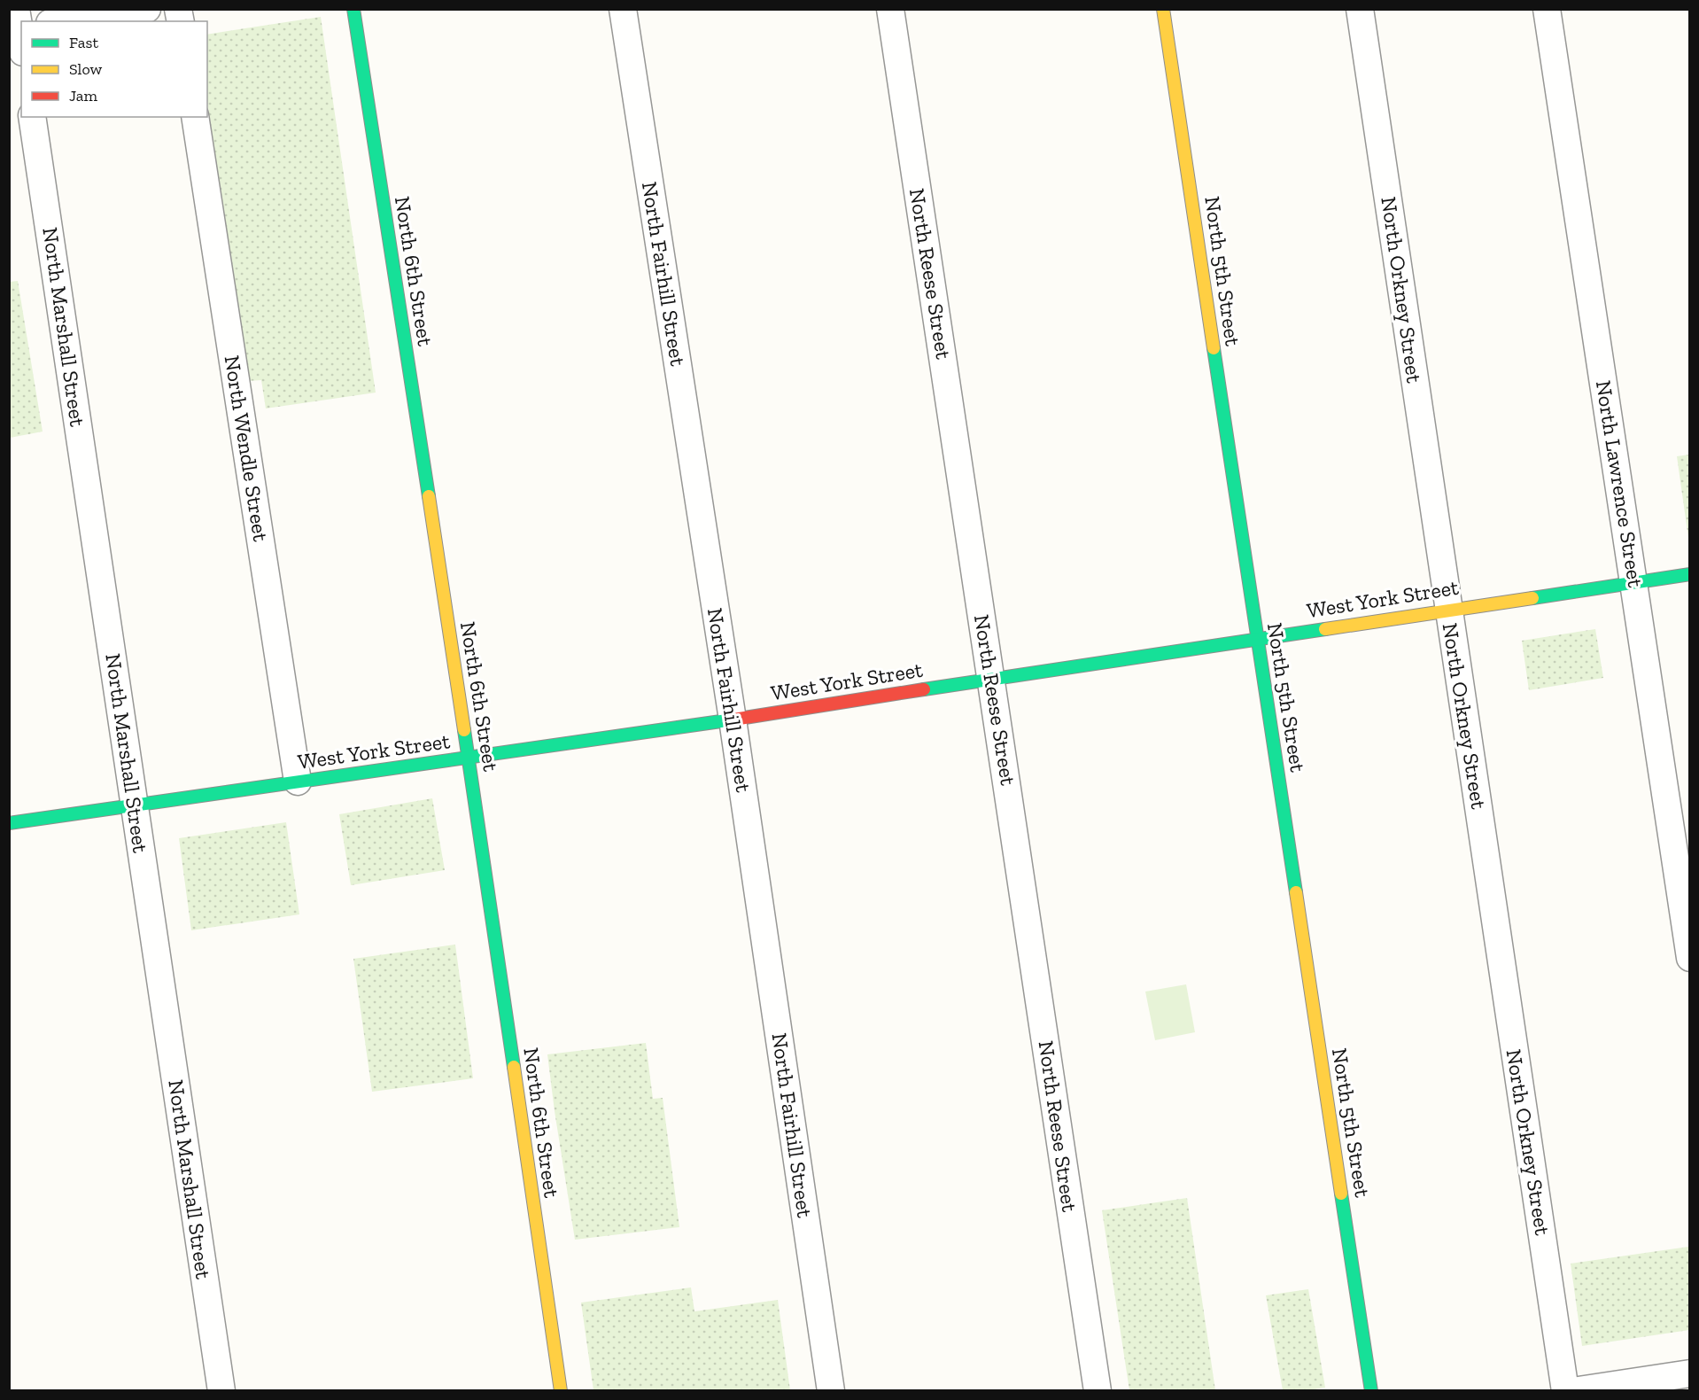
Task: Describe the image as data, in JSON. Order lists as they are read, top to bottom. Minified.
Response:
{"streets":{"main road":["North 6th Street","North 5th Street","West York Street"],"street":["North Fairhill Street","North Reese Street","North Orkney Street","North Marshall Street","North Wendle Street","North Lawrence Street"]},"crossings":[["North 6th Street","West York Street"],["North 5th Street","West York Street"],["North Fairhill Street","West York Street"],["North Reese Street","West York Street"],["North Orkney Street","West York Street"],["North Marshall Street","West York Street"],["North Wendle Street","West York Street"],["North Lawrence Street","West York Street"]],"legend":["Fast","Slow","Jam"]}
